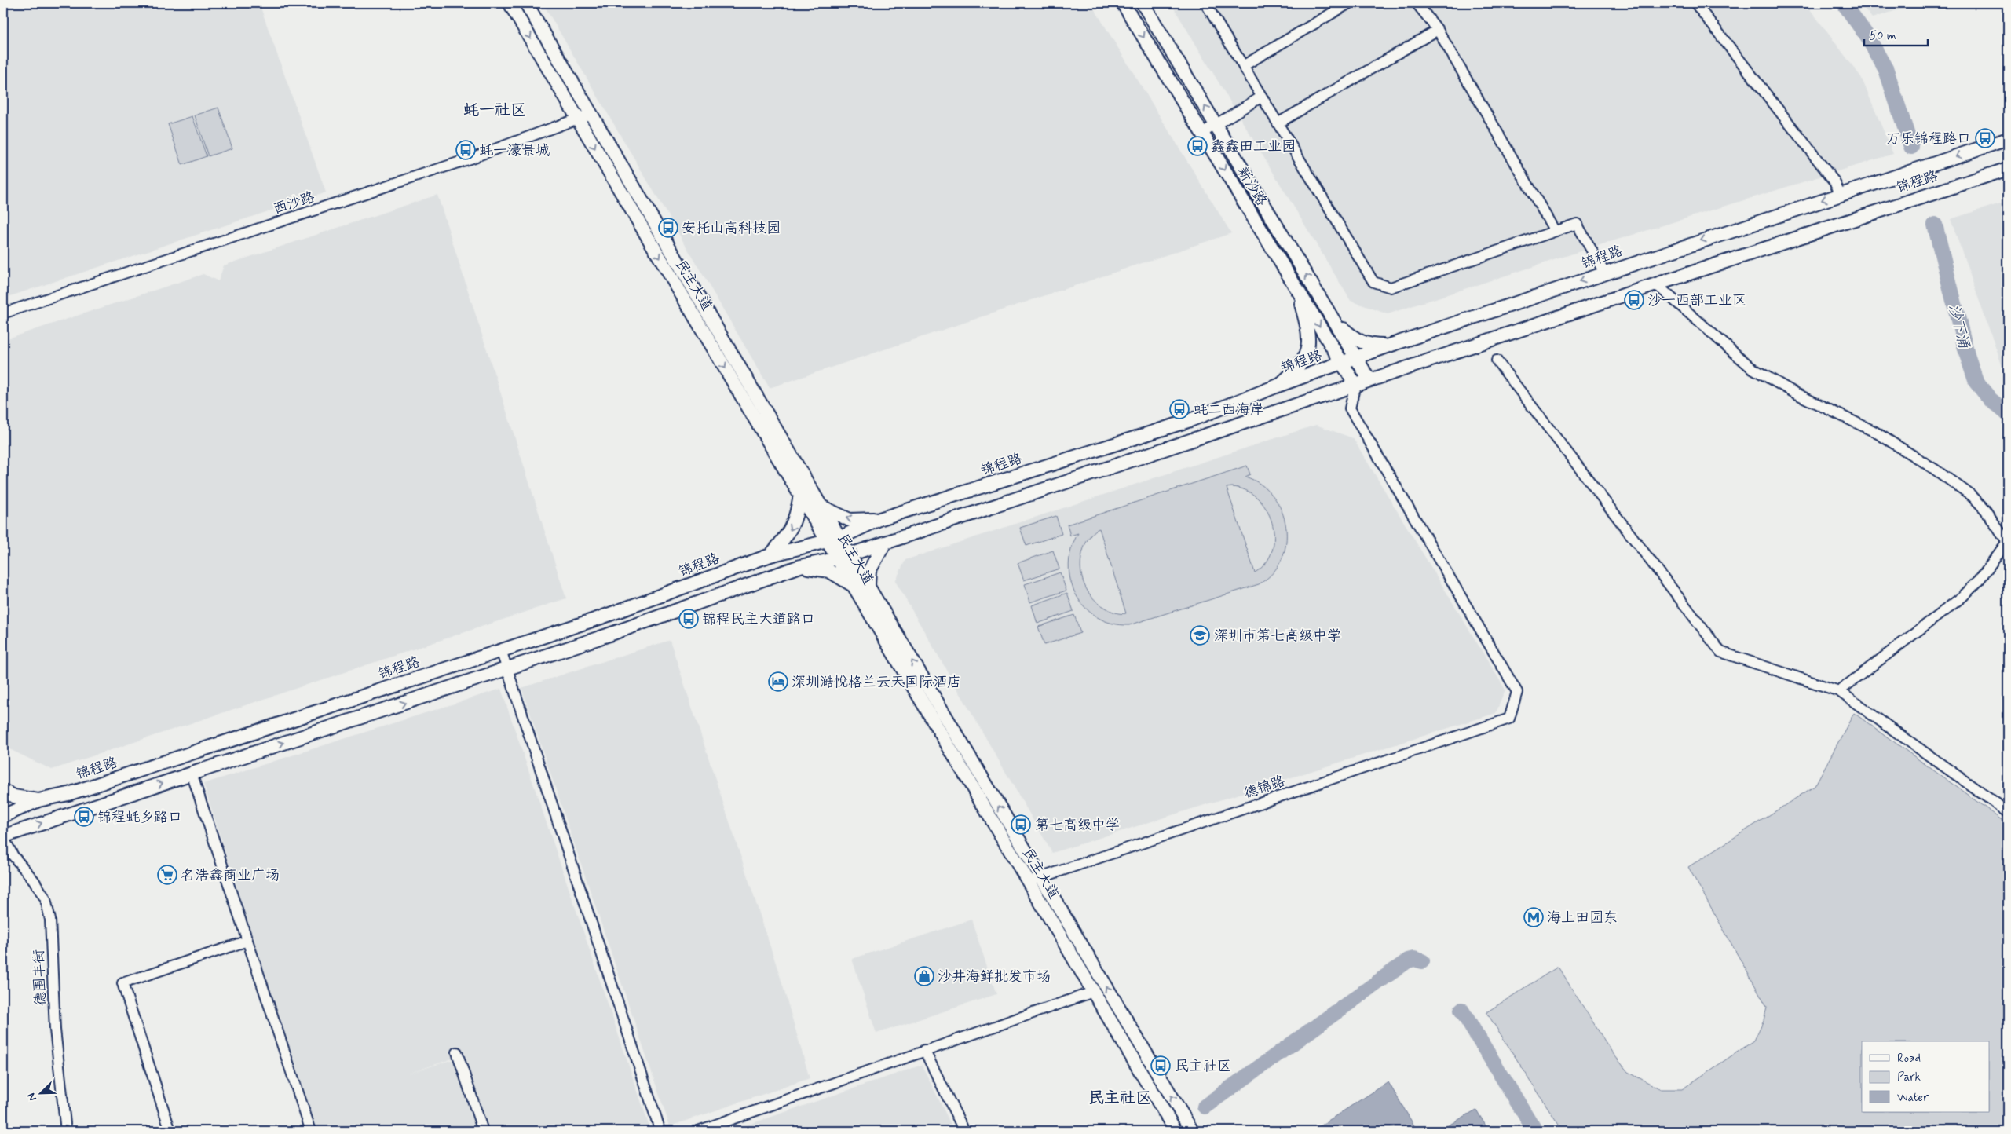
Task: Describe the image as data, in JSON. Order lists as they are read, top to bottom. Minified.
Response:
{"streets":{"main road":["锦程路","新沙路","民主大道"],"street":["西沙路","德锦路","德围丰街"]},"crossings":[["锦程路","新沙路"],["锦程路","民主大道"],["锦程路","德锦路"],["锦程路","德围丰街"],["新沙路","德锦路"],["西沙路","民主大道"],["民主大道","德锦路"]],"districts":["蚝一社区","民主社区"],"water":["沙下涌"],"places":{"bus stop":["万乐锦程路口","鑫鑫田工业园","蚝一濠景城","安托山高科技园","沙一西部工业区","蚝二西海岸","锦程民主大道路口","锦程蚝乡路口","第七高级中学","民主社区"],"school or university":["深圳市第七高级中学"],"hotel":["深圳澔悦格兰云天国际酒店"],"supermarket":["名浩鑫商业广场"],"metro station":["海上田园东"],"shop":["沙井海鲜批发市场"]},"legend":["Road","Park","Water"],"scale_bar":"50 m","north":"bottom left"}
